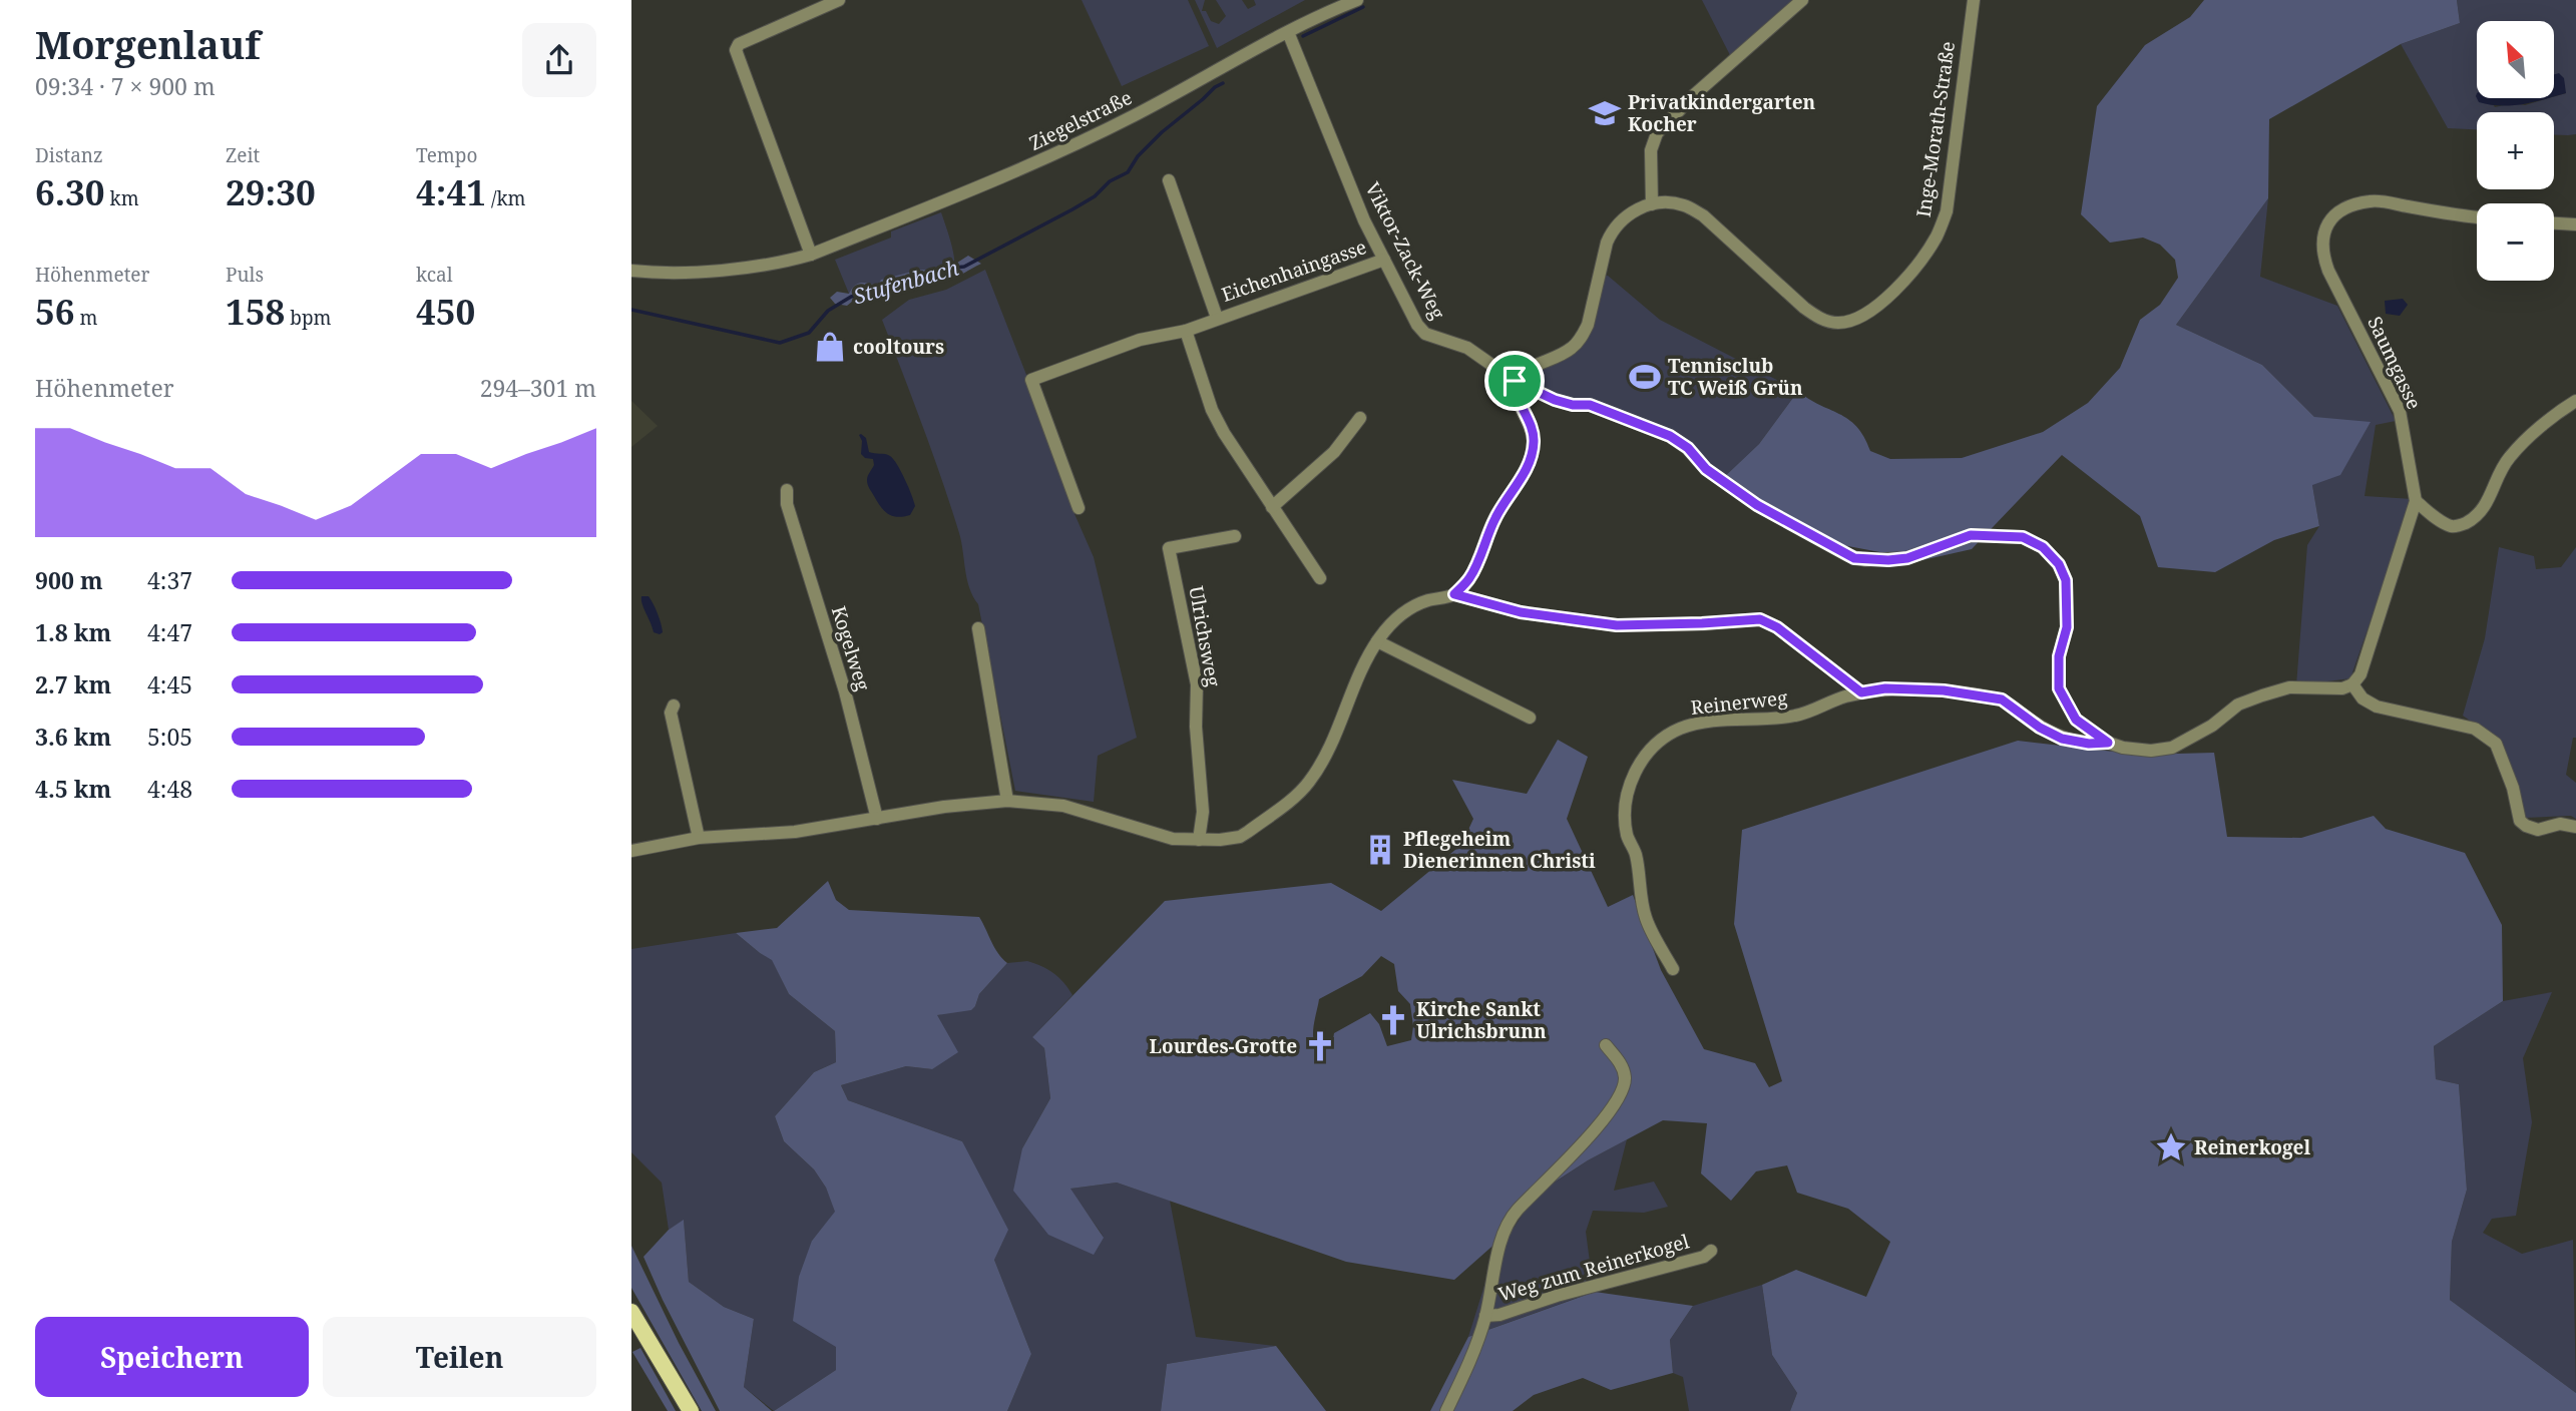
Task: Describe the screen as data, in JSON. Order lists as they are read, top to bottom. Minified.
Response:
{"streets":{"street":["Ziegelstraße","Inge-Morath-Straße","Viktor-Zack-Weg","Eichenhaingasse","Saumgasse","Ulrichsweg","Kogelweg","Reinerweg","Weg zum Reinerkogel"]},"crossings":[["Ziegelstraße","Viktor-Zack-Weg"],["Viktor-Zack-Weg","Eichenhaingasse"],["Viktor-Zack-Weg","Saumgasse"],["Viktor-Zack-Weg","Reinerweg"]],"water":["Stufenbach"],"places":{"school or university":["Privatkindergarten Kocher"],"shop":["cooltours"],"sports":["Tennisclub TC Weiß Grün"],"building":["Pflegeheim Dienerinnen Christi"],"church":["Kirche Sankt Ulrichsbrunn","Lourdes-Grotte"],"place":["Reinerkogel"]},"north":"top left","page":{"heading":["Morgenlauf","09:34 · 7 × 900 m"],"map_buttons":["+","−"],"stats":[["Distanz","6.30 km"],["Zeit","29:30"],["Tempo","4:41 /km"],["Höhenmeter","56 m"],["Puls","158 bpm"],["kcal","450"]],"chart":["Höhenmeter","294–301 m"],"list":[{"name":"900 m","note":"4:37"},{"name":"1.8 km","note":"4:47"},{"name":"2.7 km","note":"4:45"},{"name":"3.6 km","note":"5:05"},{"name":"4.5 km","note":"4:48"}],"buttons":["Speichern","Teilen"]}}
